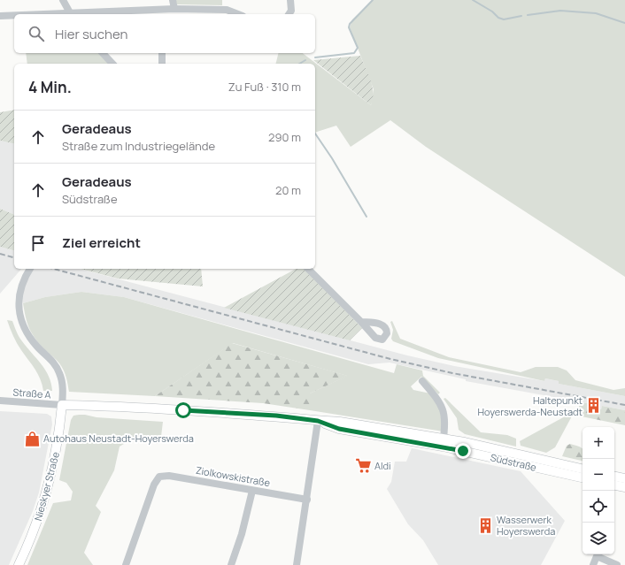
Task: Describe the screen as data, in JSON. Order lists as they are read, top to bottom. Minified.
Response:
{"streets":{"main road":["Südstraße","Nieskyer Straße"],"street":["Straße A","Ziolkowskistraße"]},"crossings":[["Straße A","Nieskyer Straße"]],"places":{"building":["Haltepunkt Hoyerswerda-Neustadt","Wasserwerk Hoyerswerda"],"shop":["Autohaus Neustadt-Hoyerswerda"],"supermarket":["Aldi"]},"page":{"search":"Hier suchen","heading":["4 Min.","Zu Fuß · 310 m"],"list":[["Geradeaus","Straße zum Industriegelände","290 m"],["Geradeaus","Südstraße","20 m"],"Ziel erreicht"],"map_buttons":["+","−"]}}
